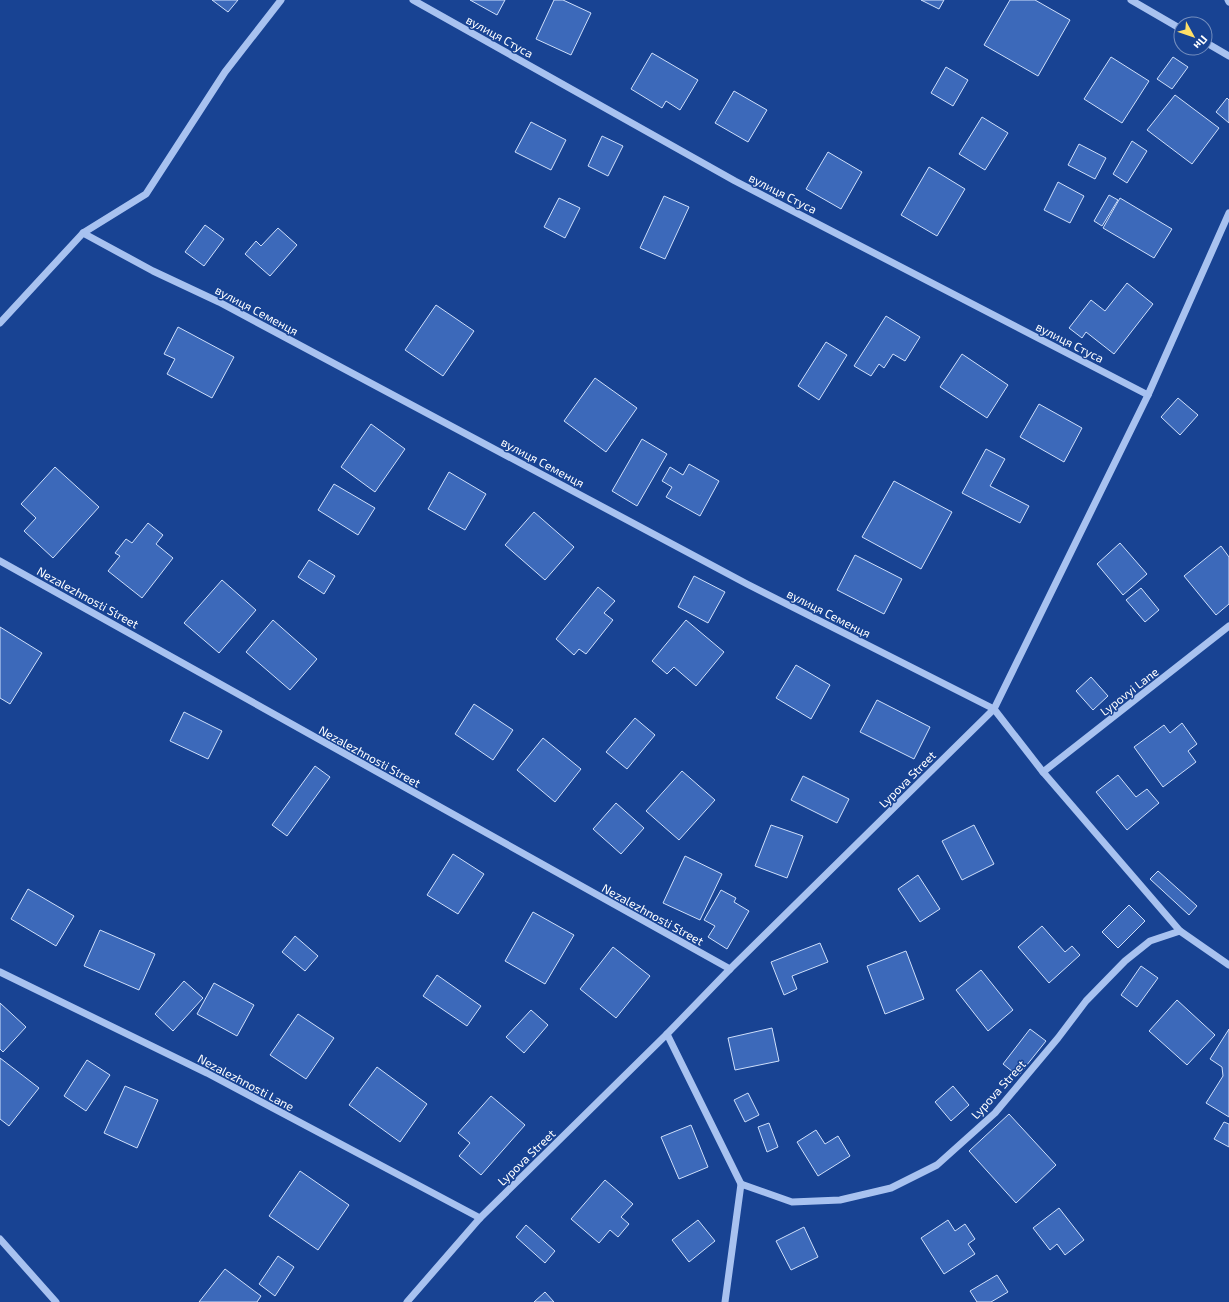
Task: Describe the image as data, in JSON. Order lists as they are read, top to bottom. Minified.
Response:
{"streets":{"street":["вулиця Стуса","вулиця Семенця","Nezalezhnosti Street","Lypovyi Lane","Lypova Street","Nezalezhnosti Lane"]},"crossings":[["вулиця Стуса","Lypova Street"],["вулиця Семенця","Lypova Street"],["Nezalezhnosti Street","Lypova Street"],["Lypova Street","Nezalezhnosti Lane"]],"north":"bottom right"}
